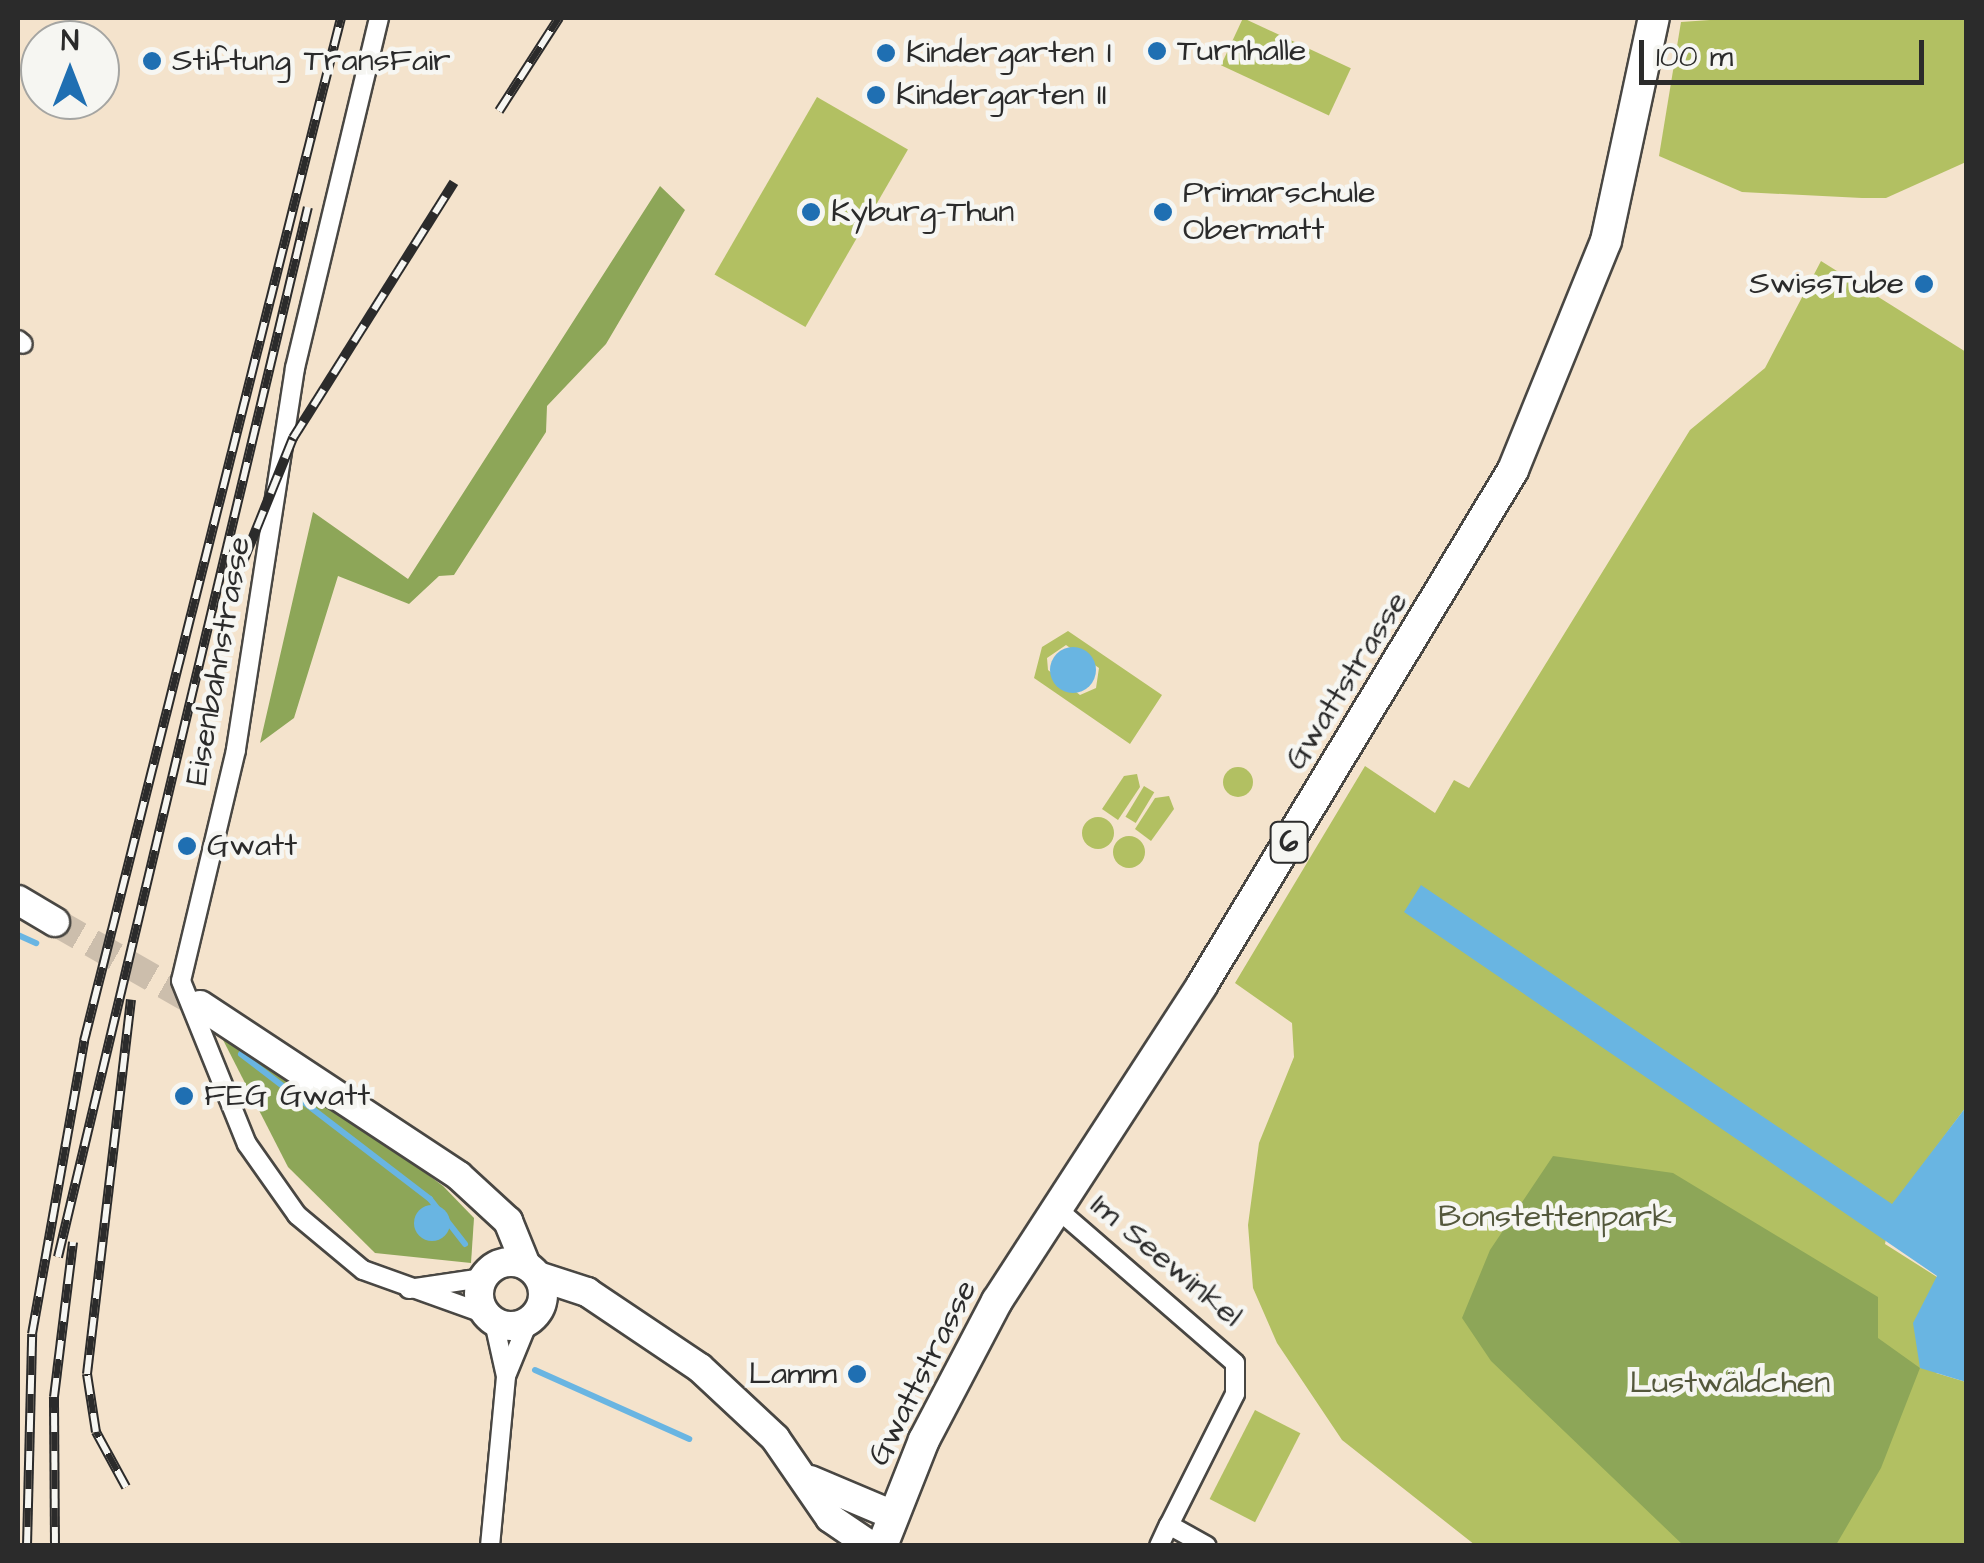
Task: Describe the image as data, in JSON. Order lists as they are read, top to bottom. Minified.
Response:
{"streets":{"main road":["Gwattstrasse","6"],"street":["Eisenbahnstrasse","Im Seewinkel"]},"crossings":[["Gwattstrasse","Im Seewinkel"]],"parks":["Bonstettenpark","Lustwäldchen"],"places":["Turnhalle","Kindergarten I","Stiftung TransFair","Kindergarten II","Kyburg-Thun","Primarschule Obermatt","SwissTube","Gwatt","FEG Gwatt","Lamm"],"scale_bar":"100 m","north":"top"}
